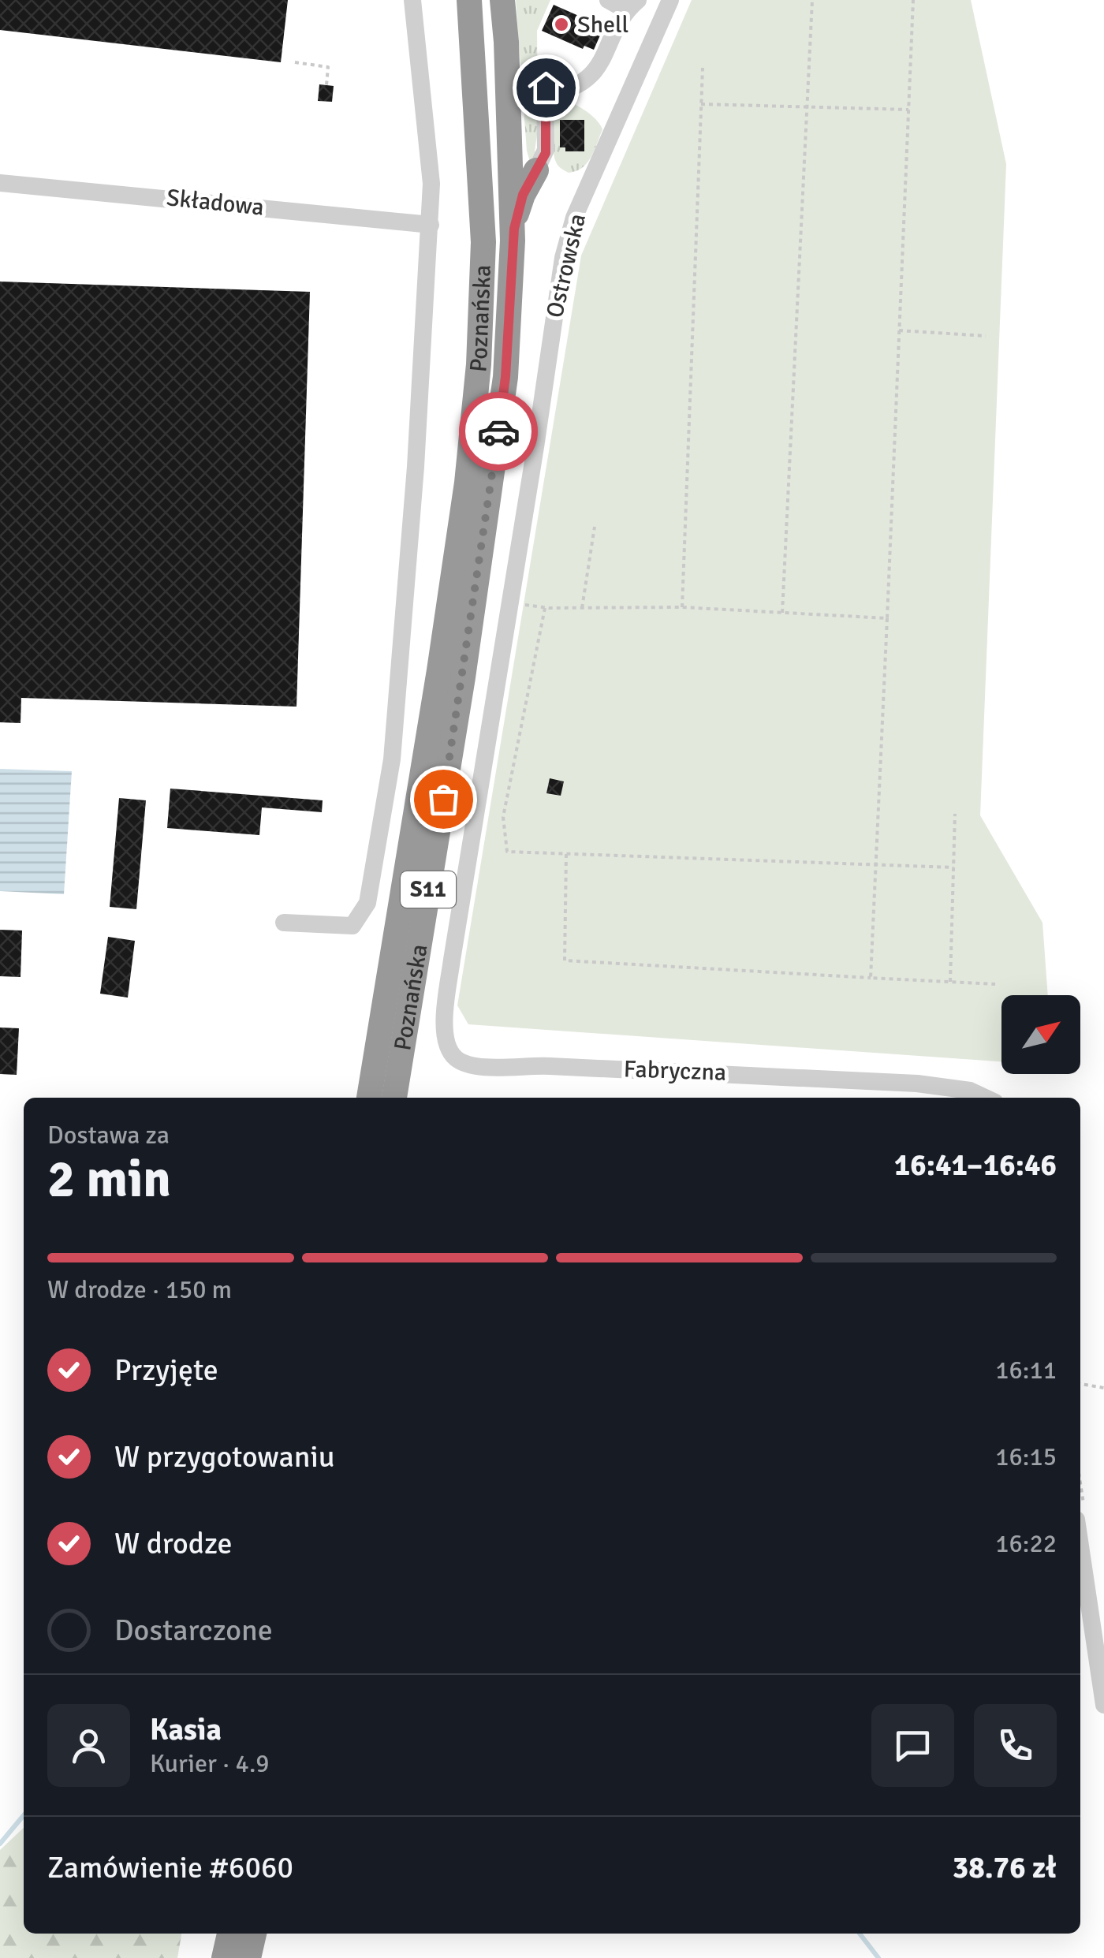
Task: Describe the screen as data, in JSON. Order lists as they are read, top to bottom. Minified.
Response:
{"streets":{"highway":["Poznańska","S11"],"street":["Składowa","Ostrowska","Fabryczna"]},"crossings":[["Ostrowska","Fabryczna"]],"places":["Shell"],"north":"top right","page":{"heading":["2 min","Dostawa za","16:41–16:46"],"panel":["Kasia","Kurier · 4.9","Zamówienie #6060","38.76 zł"],"bar":"W drodze · 150 m","list":[["Przyjęte","16:11"],["W przygotowaniu","16:15"],["W drodze","16:22"],"Dostarczone"]}}
